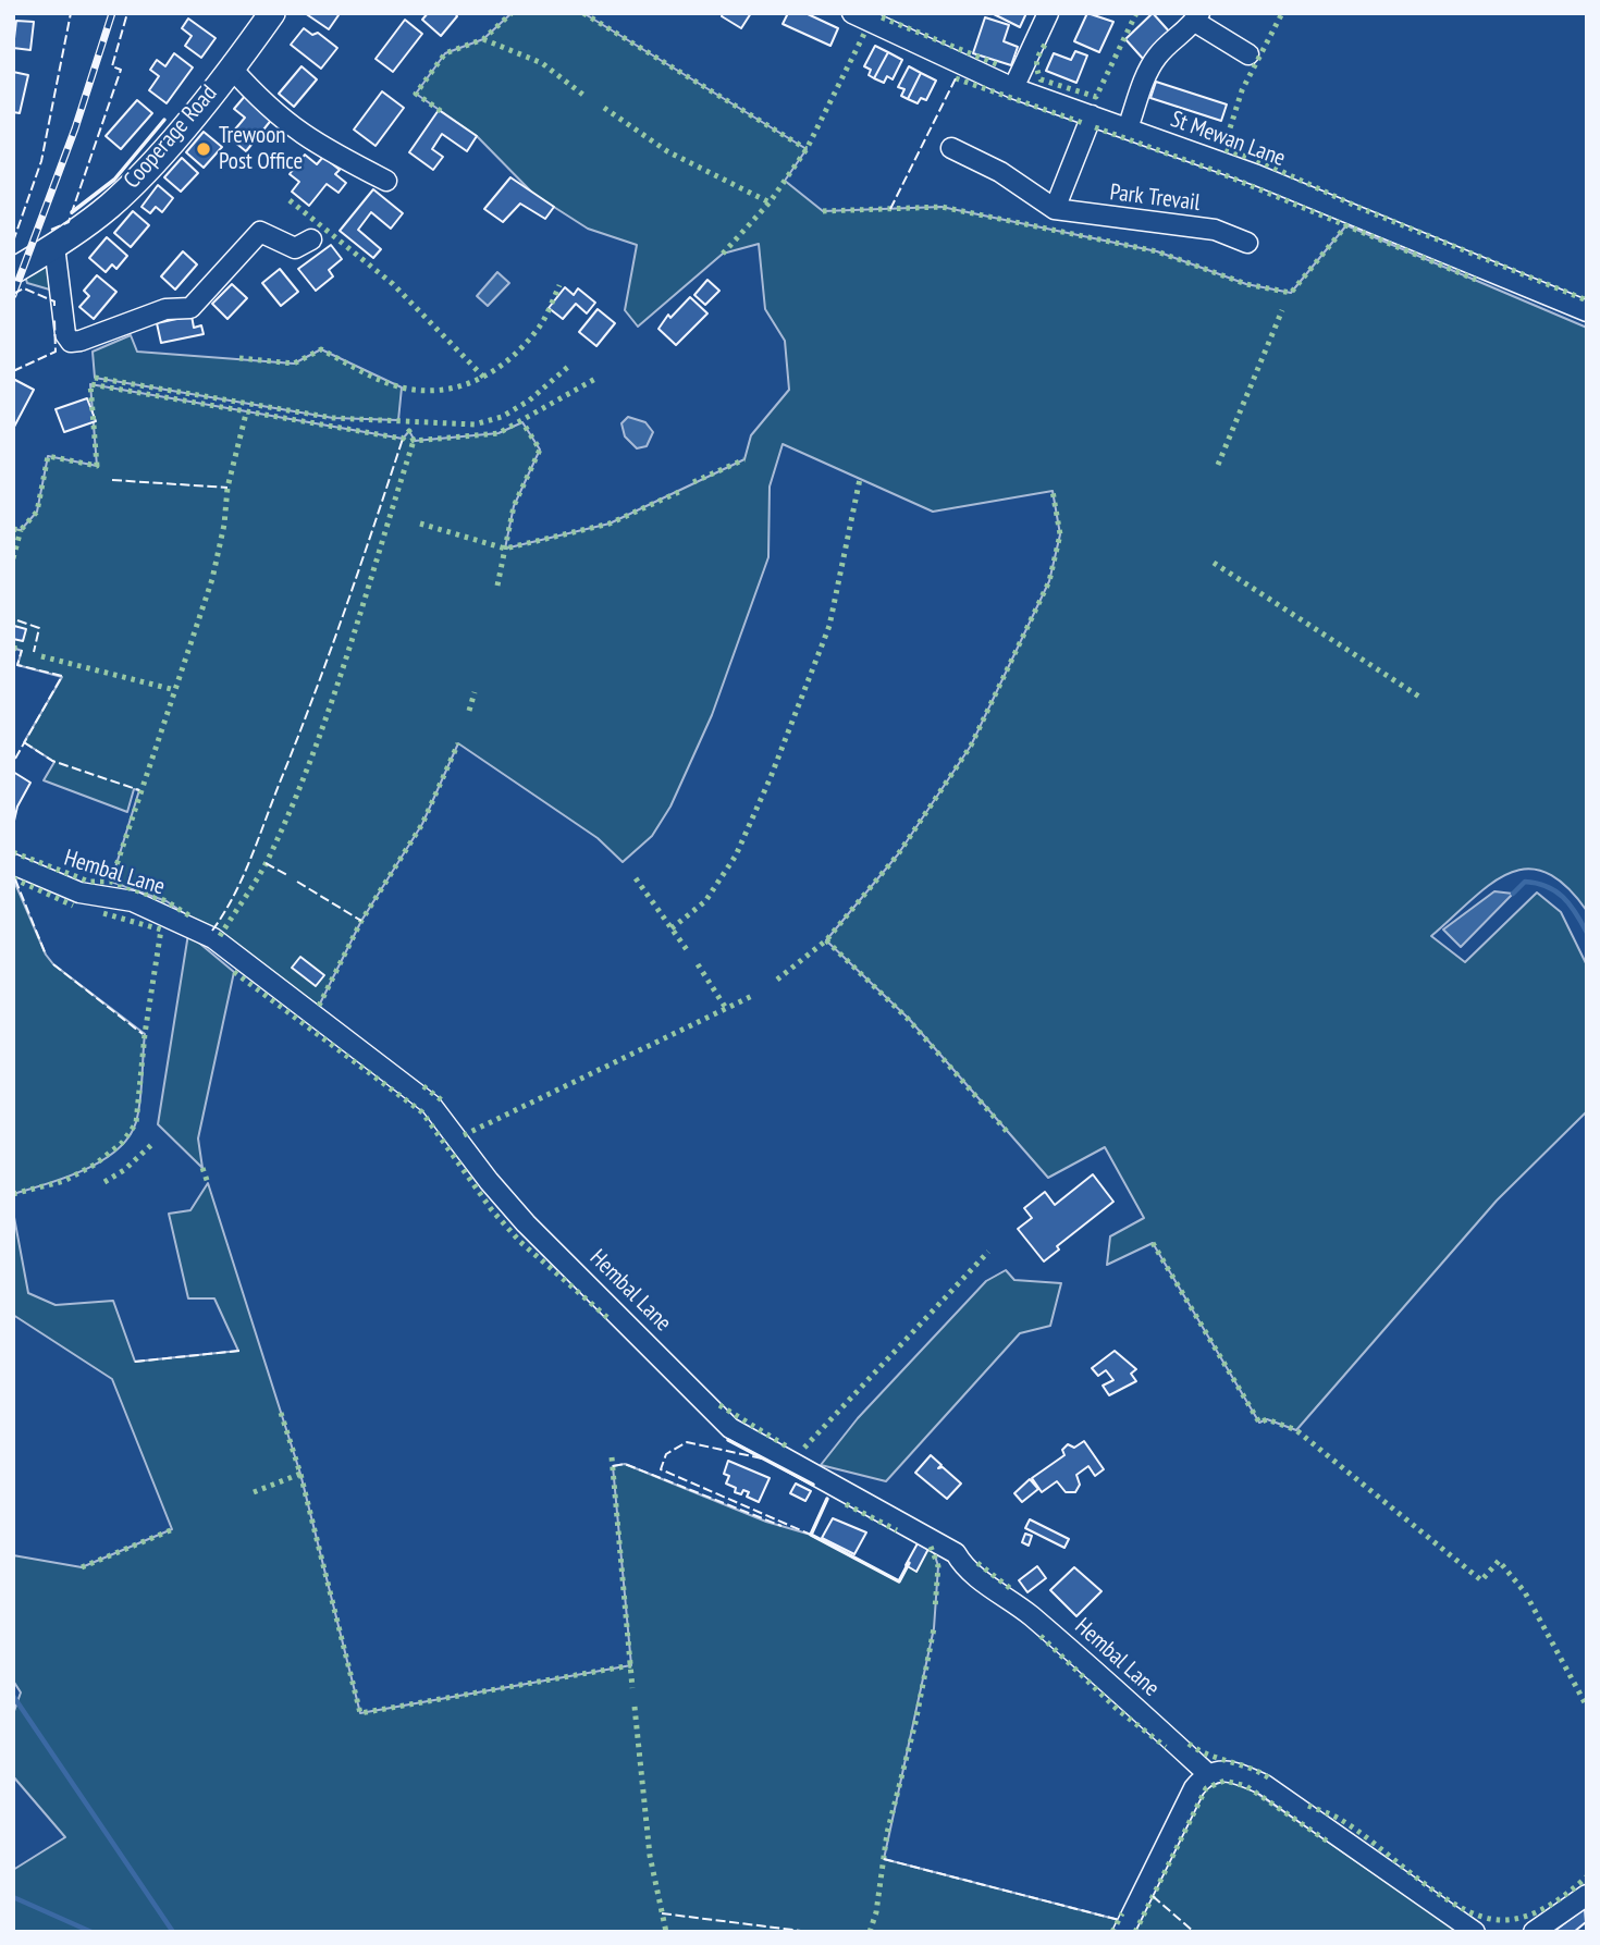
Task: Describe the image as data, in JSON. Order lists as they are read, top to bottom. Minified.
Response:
{"streets":{"main road":["Cooperage Road"],"street":["St Mewan Lane","Park Trevail","Hembal Lane"]},"places":["Trewoon Post Office"]}
